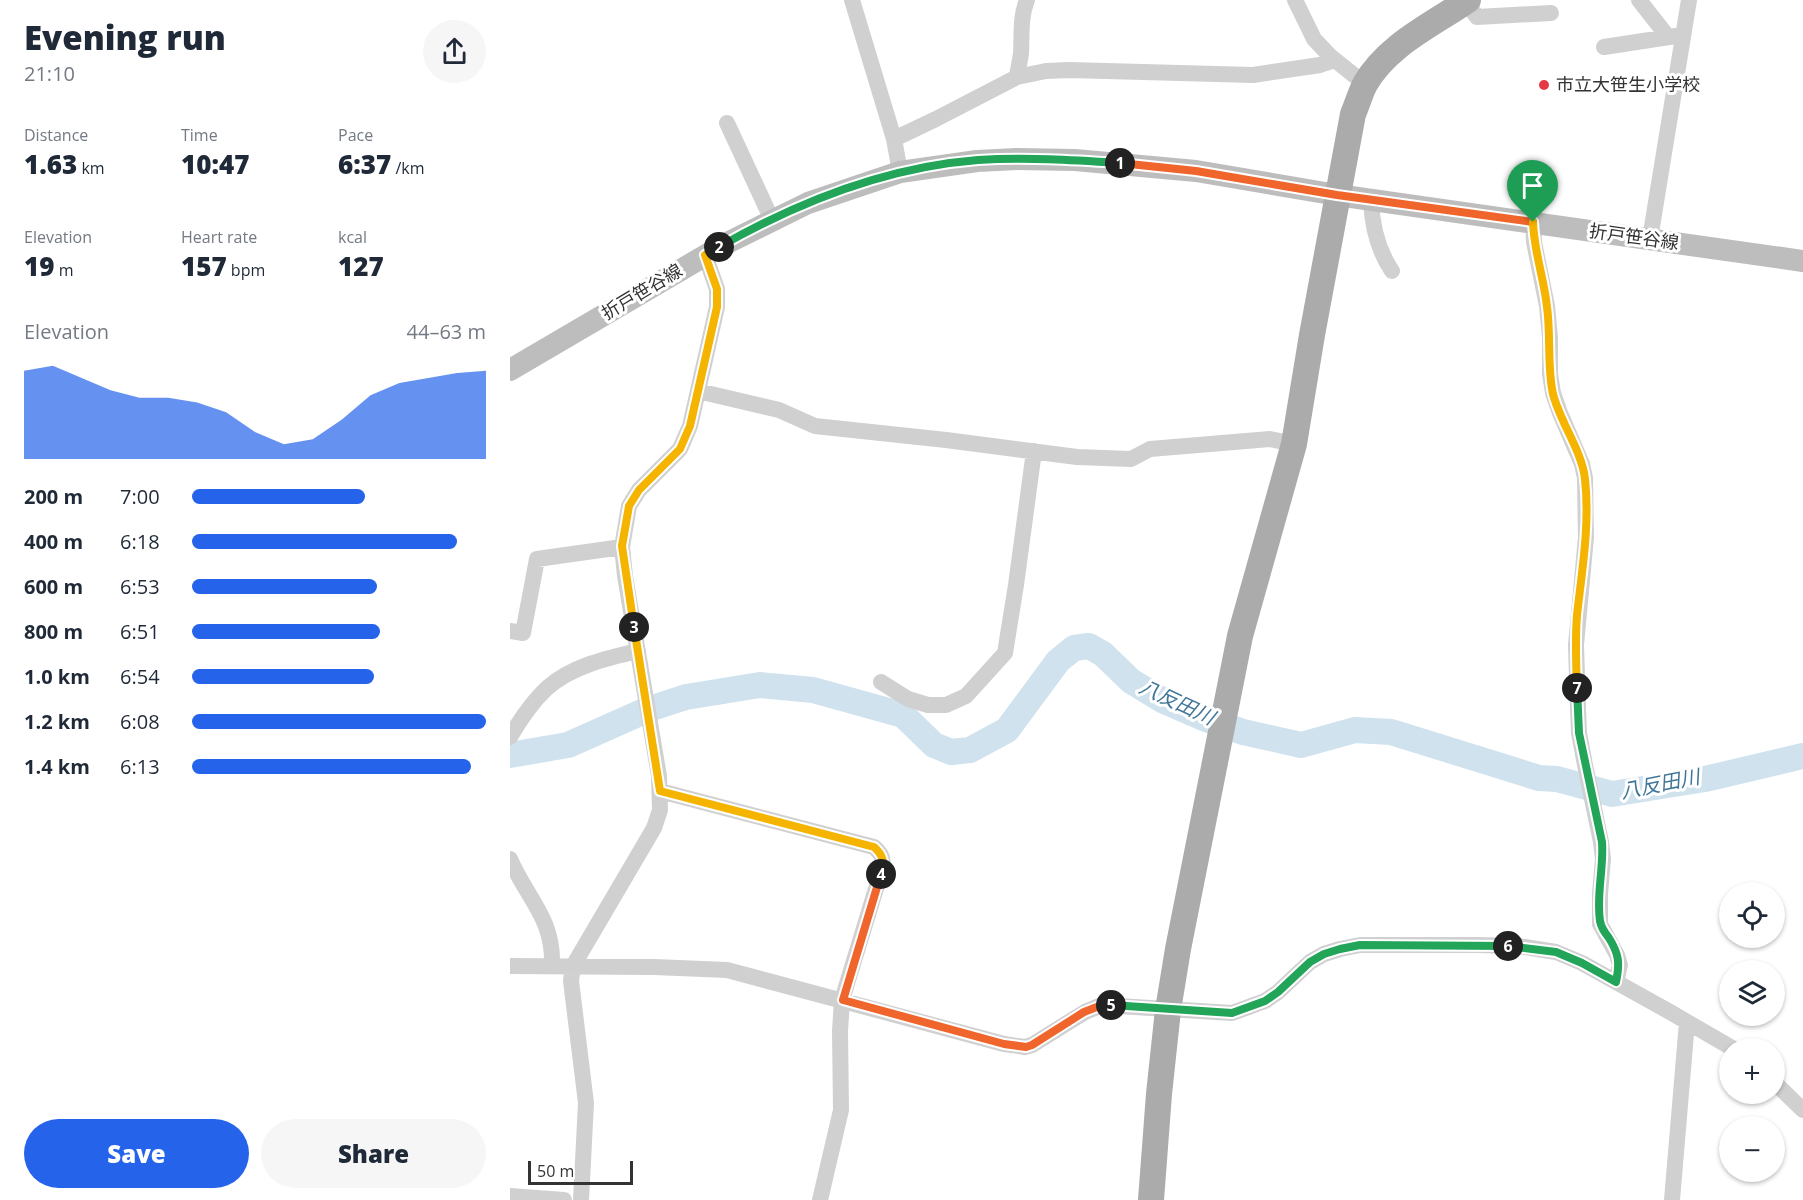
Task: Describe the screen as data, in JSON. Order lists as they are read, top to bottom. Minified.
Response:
{"streets":{"main road":["折戸笹谷線"]},"water":["八反田川"],"places":["市立大笹生小学校"],"scale_bar":"50 m","page":{"heading":["Evening run","21:10"],"stats":[["Distance","1.63 km"],["Time","10:47"],["Pace","6:37 /km"],["Elevation","19 m"],["Heart rate","157 bpm"],["kcal","127"]],"pins":["1","2","3","7","4","6","5"],"chart":["Elevation","44–63 m"],"list":[{"name":"200 m","note":"7:00"},{"name":"400 m","note":"6:18"},{"name":"600 m","note":"6:53"},{"name":"800 m","note":"6:51"},{"name":"1.0 km","note":"6:54"},{"name":"1.2 km","note":"6:08"},{"name":"1.4 km","note":"6:13"}],"map_buttons":["+","−"],"buttons":["Save","Share"],"scale":"50 m"}}
